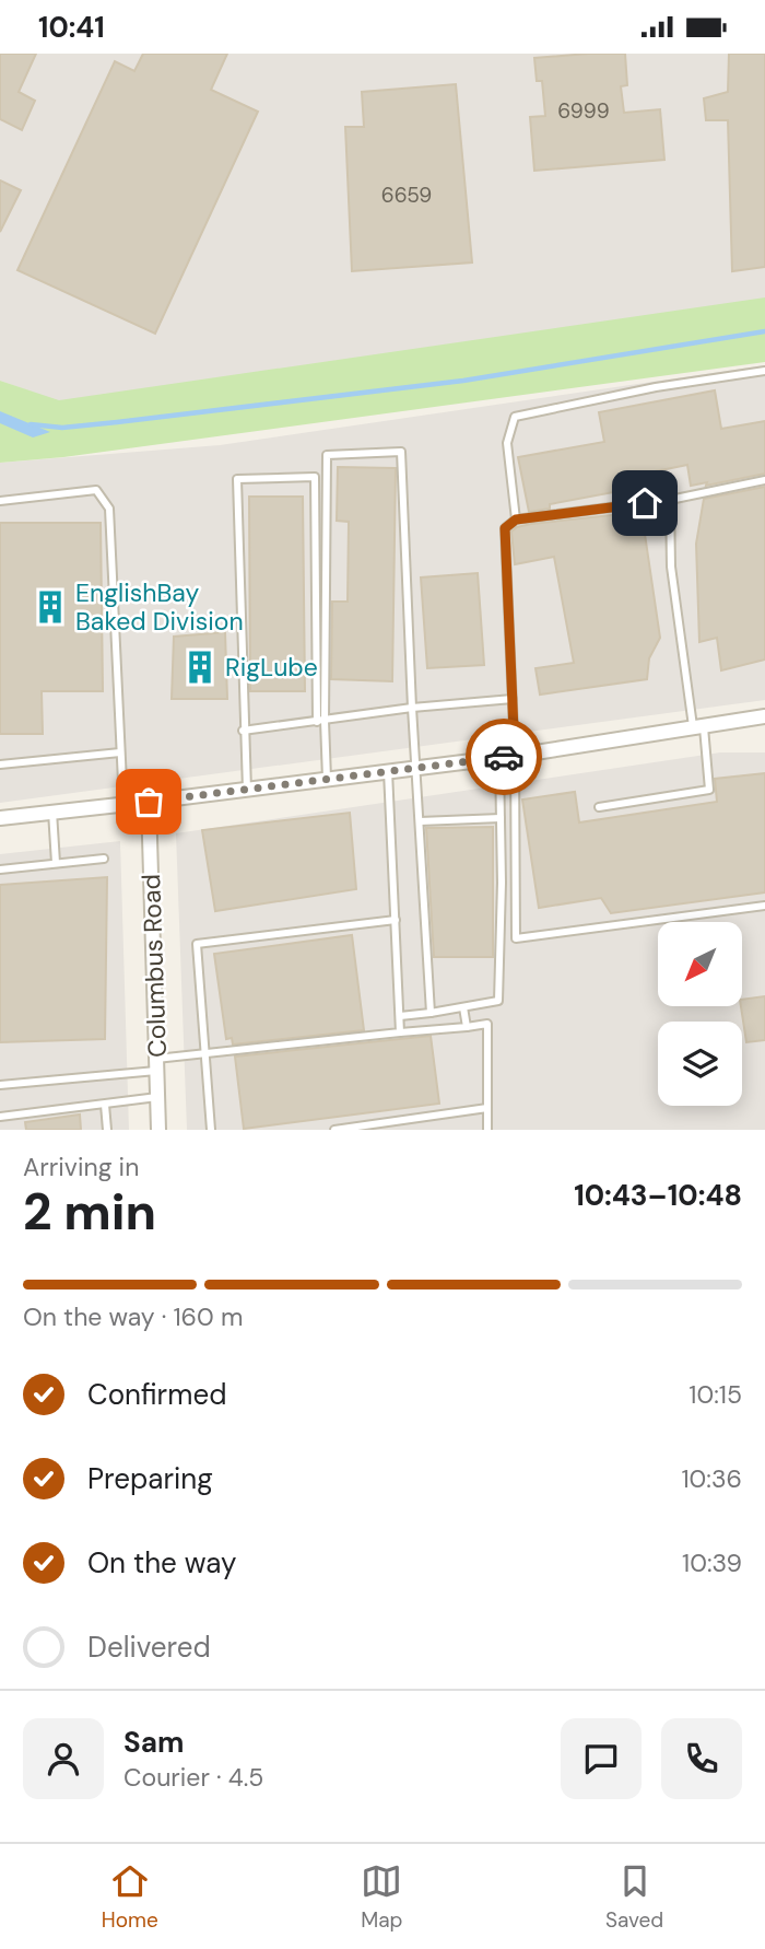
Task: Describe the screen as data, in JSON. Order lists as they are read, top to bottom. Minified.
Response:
{"streets":{"street":["Columbus Road"]},"places":{"building":["EnglishBay Baked Division","RigLube"]},"house_numbers":["6999","6659"],"north":"bottom left","page":{"status":"10:41","heading":["2 min","Arriving in","10:43–10:48"],"panel":["Sam","Courier · 4.5"],"bar":"On the way · 160 m","list":[["Confirmed","10:15"],["Preparing","10:36"],["On the way","10:39"],"Delivered"],"tabs":["Home","Map","Saved"]}}
